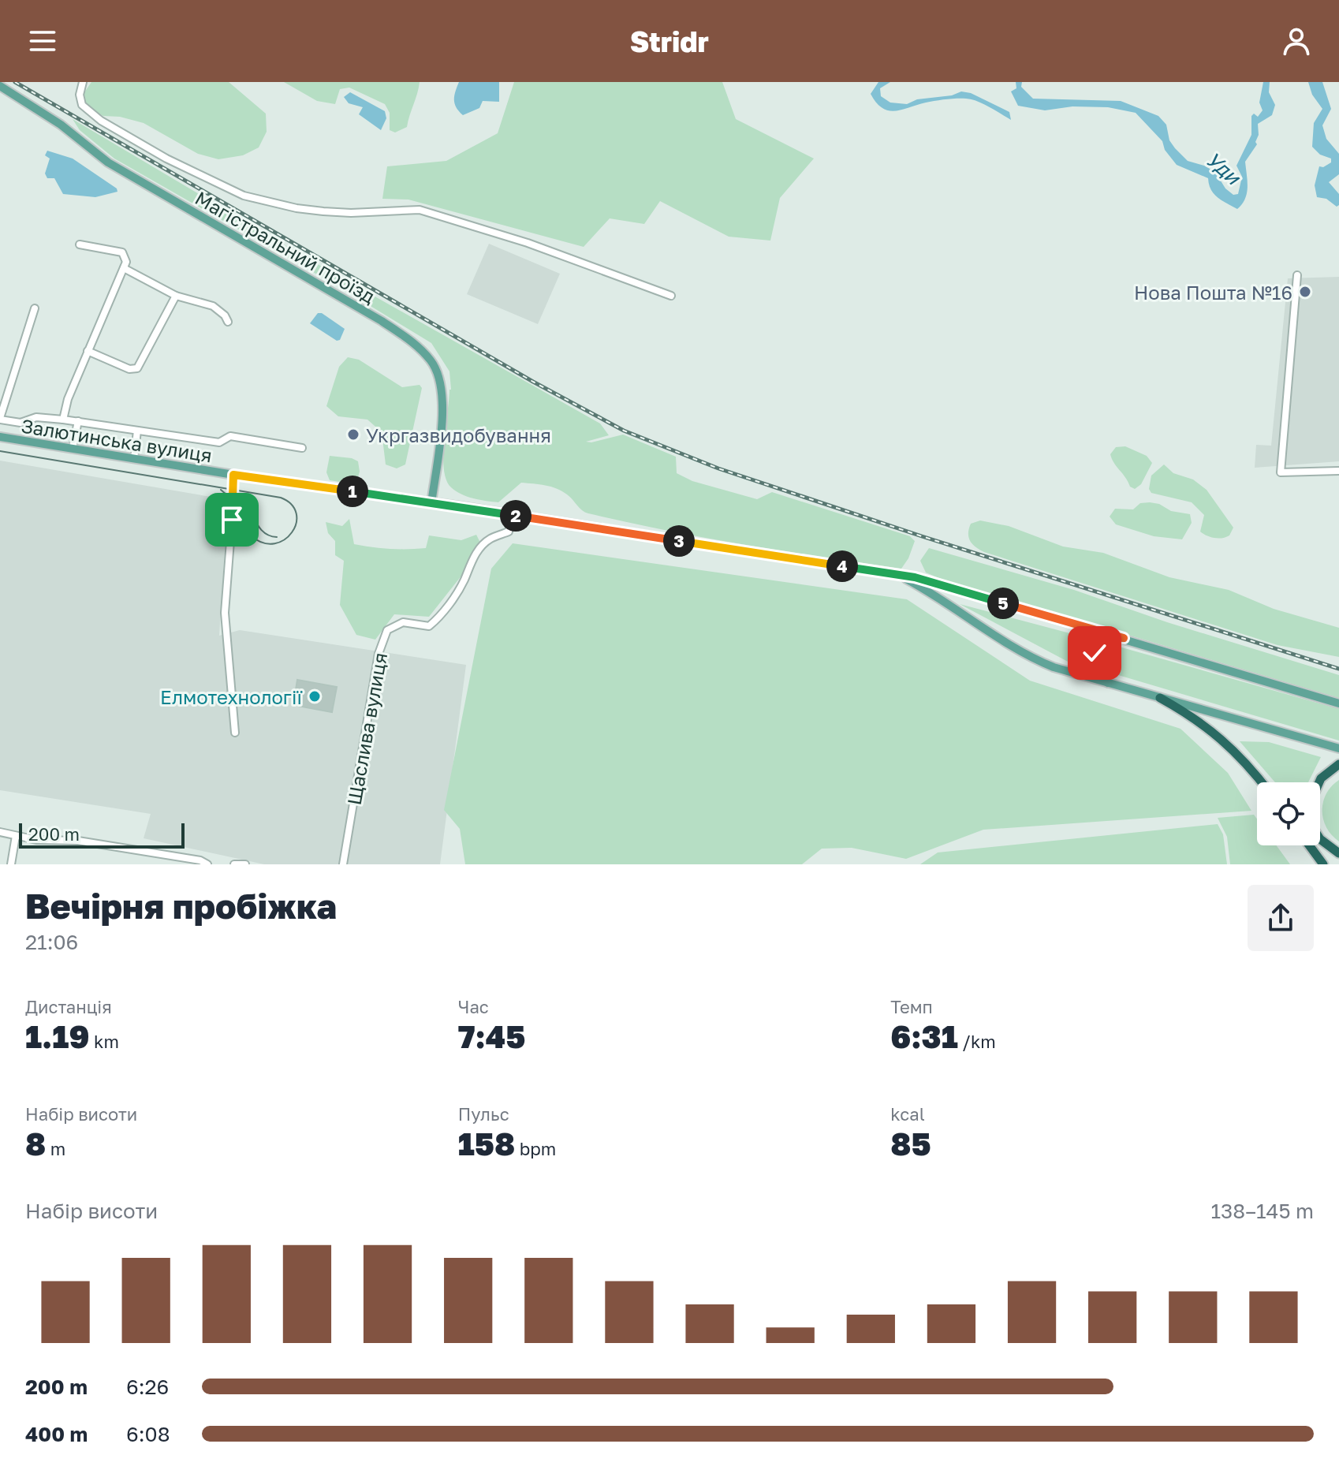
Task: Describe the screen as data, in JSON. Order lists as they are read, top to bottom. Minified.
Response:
{"streets":{"main road":["Магістральний проїзд","Залютинська вулиця"],"street":["Щаслива вулиця"]},"crossings":[["Магістральний проїзд","Залютинська вулиця"],["Залютинська вулиця","Щаслива вулиця"]],"water":["Уди"],"places":["Нова Пошта №16","Укргазвидобування","Елмотехнології"],"scale_bar":"200 m","page":{"header":"Stridr","pins":["1","2","3","4","5"],"scale":"200 m","heading":["Вечірня пробіжка","21:06"],"stats":[["Дистанція","1.19 km"],["Час","7:45"],["Темп","6:31 /km"],["Набір висоти","8 m"],["Пульс","158 bpm"],["kcal","85"]],"chart":["Набір висоти","138–145 m"],"list":[{"name":"200 m","note":"6:26"},{"name":"400 m","note":"6:08"}]}}
